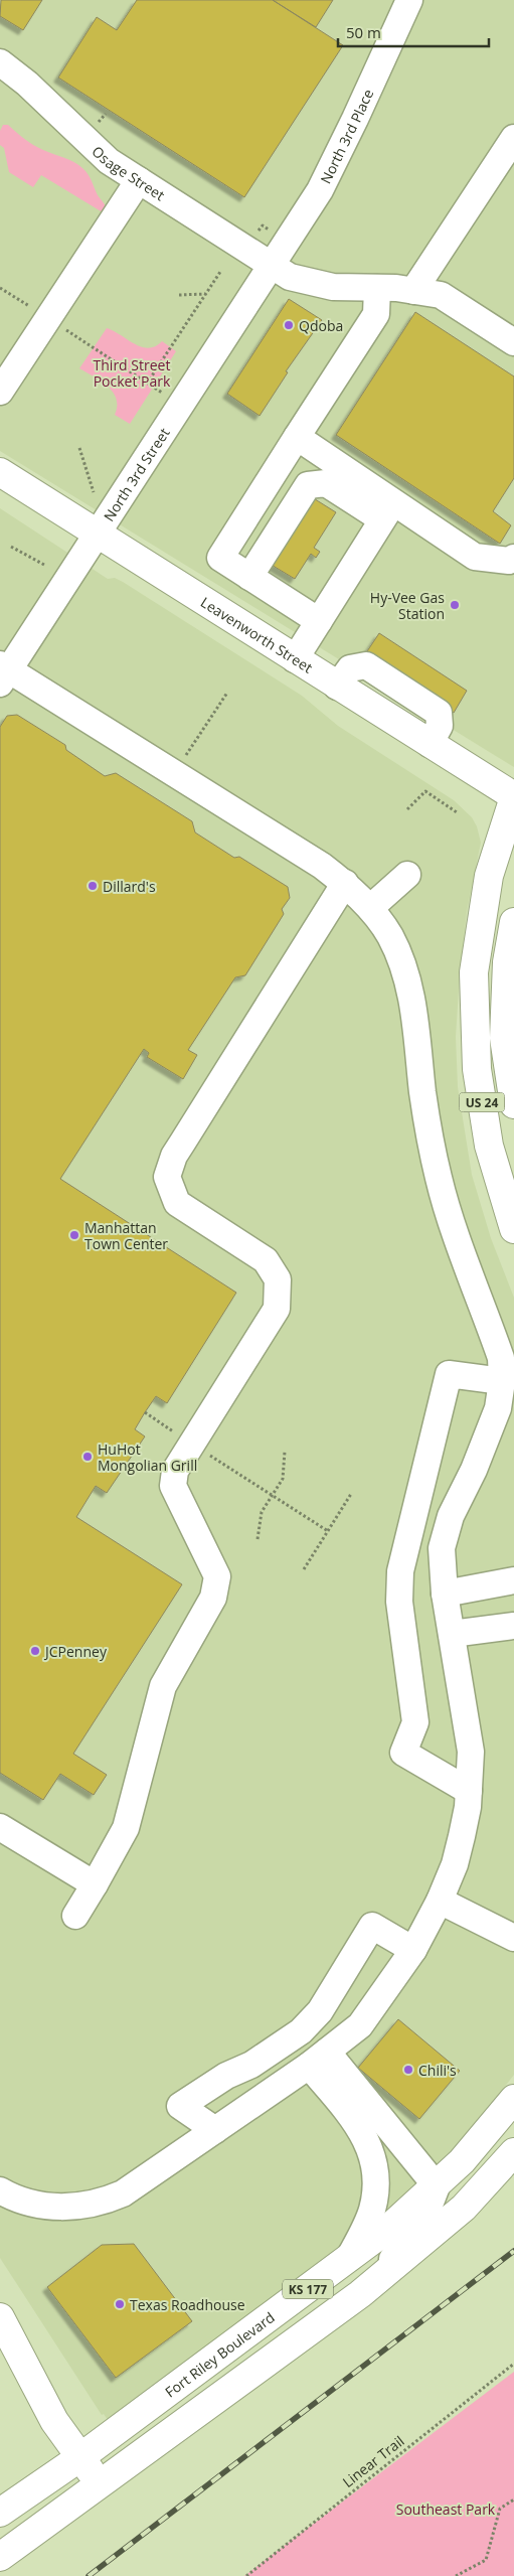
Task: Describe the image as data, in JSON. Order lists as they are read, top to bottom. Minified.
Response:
{"streets":{"main road":["Leavenworth Street","US 24","KS 177","Fort Riley Boulevard"],"street":["North 3rd Place","Osage Street","North 3rd Street"],"path":["Linear Trail"]},"crossings":[["North 3rd Place","Osage Street"],["North 3rd Place","North 3rd Street"],["Osage Street","North 3rd Street"],["North 3rd Street","Leavenworth Street"],["Leavenworth Street","US 24"]],"parks":["Third Street Pocket Park","Southeast Park"],"places":["Qdoba","Hy-Vee Gas Station","Dillard's","Manhattan Town Center","HuHot Mongolian Grill","JCPenney","Chili's","Texas Roadhouse"],"scale_bar":"50 m"}
